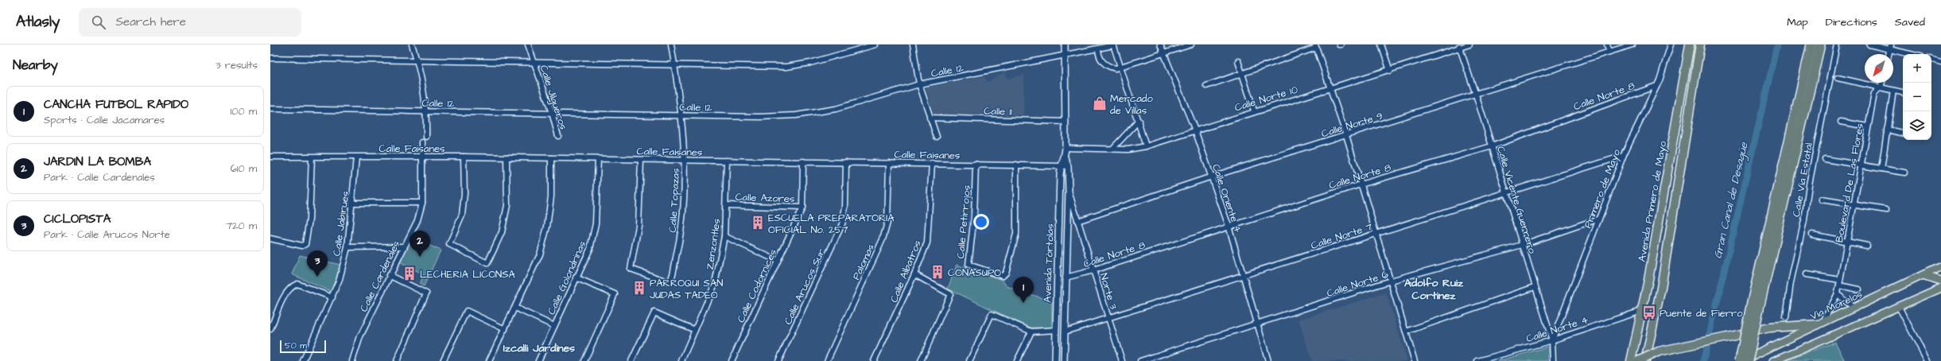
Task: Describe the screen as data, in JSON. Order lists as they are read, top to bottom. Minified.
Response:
{"streets":{"highway":["Avenida Primero de Mayo"],"main road":["Vía Morelos"],"street":["Calle 12","Calle Norte 8","Calle Jilgueros","Calle Norte 10","Calle 11","Calle Norte 9","Calle Faisanes","Calle Vía Estatal","Boulevard De Las Flores","Primero de Mayo","Calle Azores","Calle Oriente 4","Calle Vicente Guerrero","Calle Topazas","Calle Petirrojos","Calle Jabirues","Calle Norte 7","Zenzontles","Palomas","Avenida Tórtolas","Calle Albatros","Calle Cardenales","Calle Golondrinas","Calle Norte 6","Calle Codornices","Calle Arucos Sur","Norte 3","Calle Norte 4"]},"crossings":[["Calle 12","Calle Jilgueros"],["Calle 12","Calle Topazas"],["Calle Norte 8","Primero de Mayo"],["Calle Norte 8","Calle Oriente 4"],["Calle Norte 8","Calle Vicente Guerrero"],["Calle Norte 8","Avenida Tórtolas"],["Calle Norte 8","Norte 3"],["Calle Norte 10","Calle Oriente 4"],["Calle Norte 10","Calle Vicente Guerrero"],["Calle Norte 9","Calle Oriente 4"],["Calle Norte 9","Calle Vicente Guerrero"],["Calle Norte 9","Norte 3"],["Calle Faisanes","Calle Topazas"],["Calle Faisanes","Calle Petirrojos"],["Calle Faisanes","Calle Jabirues"],["Calle Faisanes","Zenzontles"],["Calle Faisanes","Palomas"],["Calle Faisanes","Avenida Tórtolas"],["Calle Faisanes","Calle Albatros"],["Calle Faisanes","Calle Cardenales"],["Calle Faisanes","Calle Golondrinas"],["Calle Faisanes","Calle Codornices"],["Calle Faisanes","Calle Arucos Sur"],["Boulevard De Las Flores","Vía Morelos"],["Primero de Mayo","Calle Vicente Guerrero"],["Primero de Mayo","Calle Norte 7"],["Primero de Mayo","Calle Norte 6"],["Primero de Mayo","Calle Norte 4"],["Calle Azores","Zenzontles"],["Calle Azores","Calle Codornices"],["Calle Oriente 4","Calle Norte 7"],["Calle Oriente 4","Calle Norte 6"],["Calle Vicente Guerrero","Calle Norte 7"],["Calle Vicente Guerrero","Calle Norte 6"],["Calle Vicente Guerrero","Calle Norte 4"],["Avenida Primero de Mayo","Calle Norte 4"],["Calle Norte 7","Avenida Tórtolas"],["Calle Norte 7","Norte 3"],["Avenida Tórtolas","Norte 3"]],"districts":["Adolfo Ruiz Cortinez","Izcalli Jardines"],"water":["Gran Canal de Desagüe"],"places":{"shop":["Mercado de Villas"],"building":["ESCUELA PREPARATORIA OFICIAL No. 257","CONASUPO","LECHERIA LICONSA","PARROQUI SAN JUDAS TADEO"],"bus stop":["Puente de Fierro"]},"scale_bar":"50 m","north":"bottom left","page":{"header":"Atlasly","search":"Search here","nav":["Map","Directions","Saved"],"heading":["Nearby","3 results"],"map_buttons":["+","−"],"list":[{"mark":"1","name":"CANCHA FUTBOL RAPIDO","note":"Sports · Calle Jacamares","value":"100 m"},{"mark":"2","name":"JARDIN LA BOMBA","note":"Park · Calle Cardenales","value":"610 m"},{"mark":"3","name":"CICLOPISTA","note":"Park · Calle Arucos Norte","value":"720 m"}],"pins":["2","3","1"],"scale":"50 m"}}
